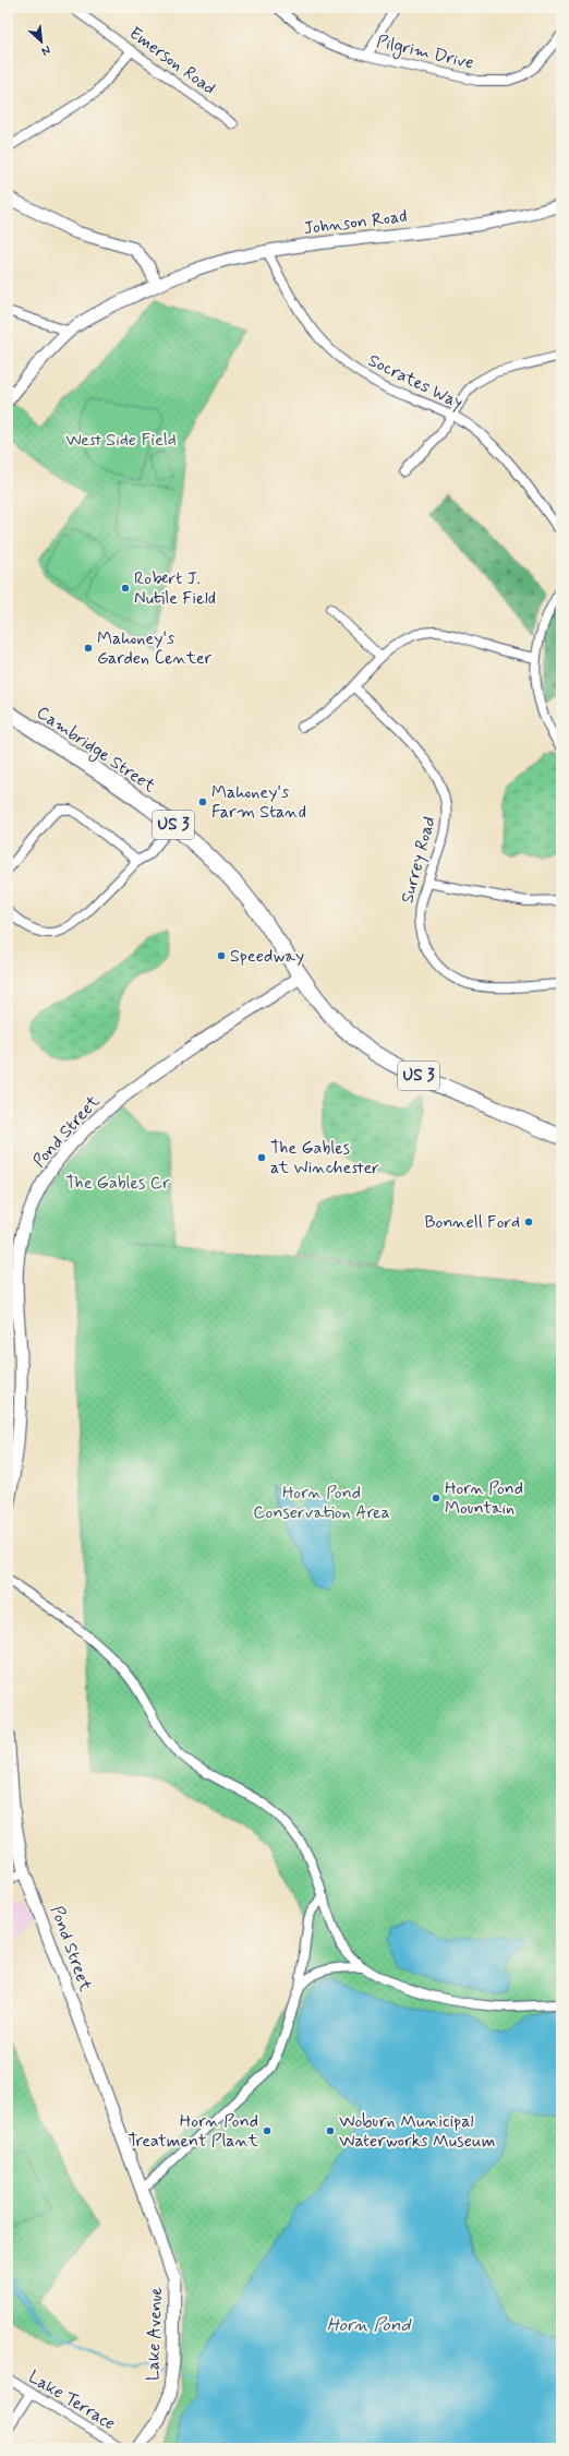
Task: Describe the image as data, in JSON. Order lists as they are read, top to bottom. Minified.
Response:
{"streets":{"highway":["Cambridge Street","US 3"],"street":["Pilgrim Drive","Emerson Road","Johnson Road","Socrates Way","Surrey Road","Pond Street","Lake Avenue","Lake Terrace"]},"crossings":[["Johnson Road","Socrates Way"],["Cambridge Street","Pond Street"],["Pond Street","Lake Avenue"]],"water":["Horn Pond"],"parks":["West Side Field","The Gables Cr","Horn Pond Conservation Area"],"places":["Robert J. Nutile Field","Mahoney's Garden Center","Mahoney's Farm Stand","Speedway","The Gables at Winchester","Bonnell Ford","Horn Pond Mountain","Horn Pond Treatment Plant","Woburn Municipal Waterworks Museum"],"north":"bottom right"}
